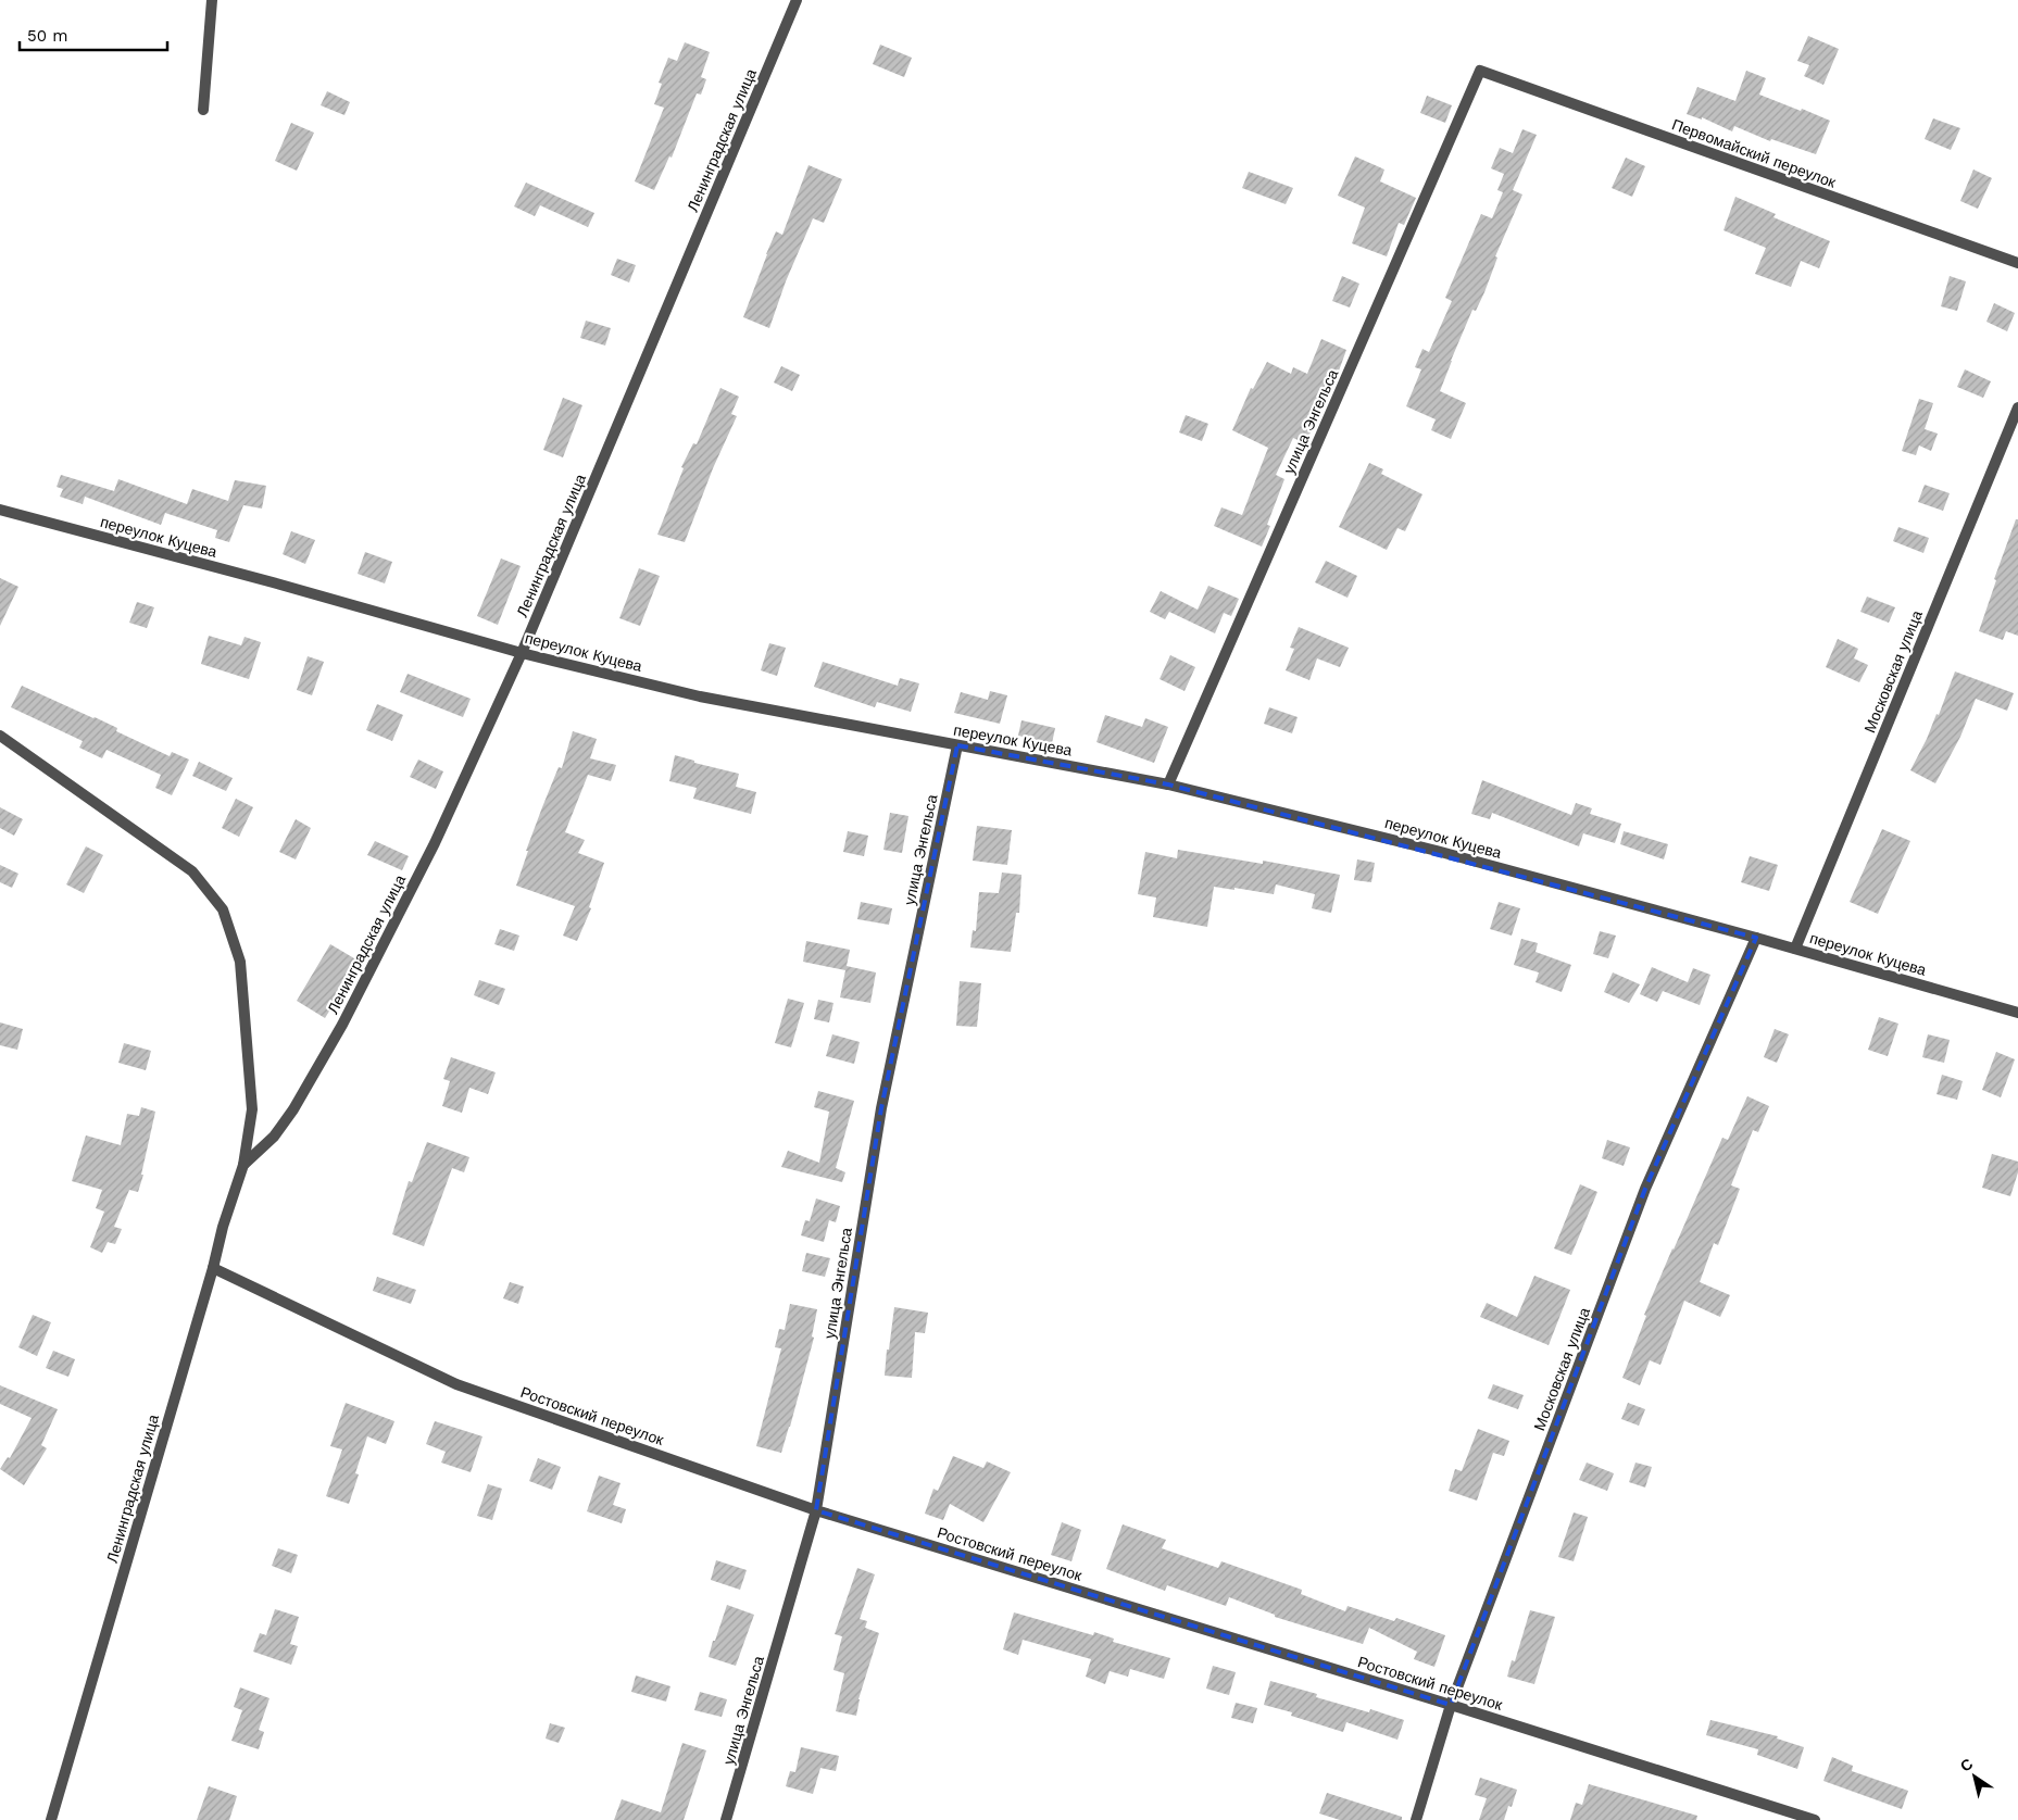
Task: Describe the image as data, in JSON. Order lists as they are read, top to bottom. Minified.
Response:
{"streets":{"street":["Ленинградская улица","Первомайский переулок","улица Энгельса","переулок Куцева","Московская улица","Ростовский переулок"]},"crossings":[["Ленинградская улица","переулок Куцева"],["Ленинградская улица","Ростовский переулок"],["Первомайский переулок","улица Энгельса"],["улица Энгельса","переулок Куцева"],["улица Энгельса","Ростовский переулок"],["переулок Куцева","Московская улица"],["Московская улица","Ростовский переулок"]],"scale_bar":"50 m","north":"top left"}
